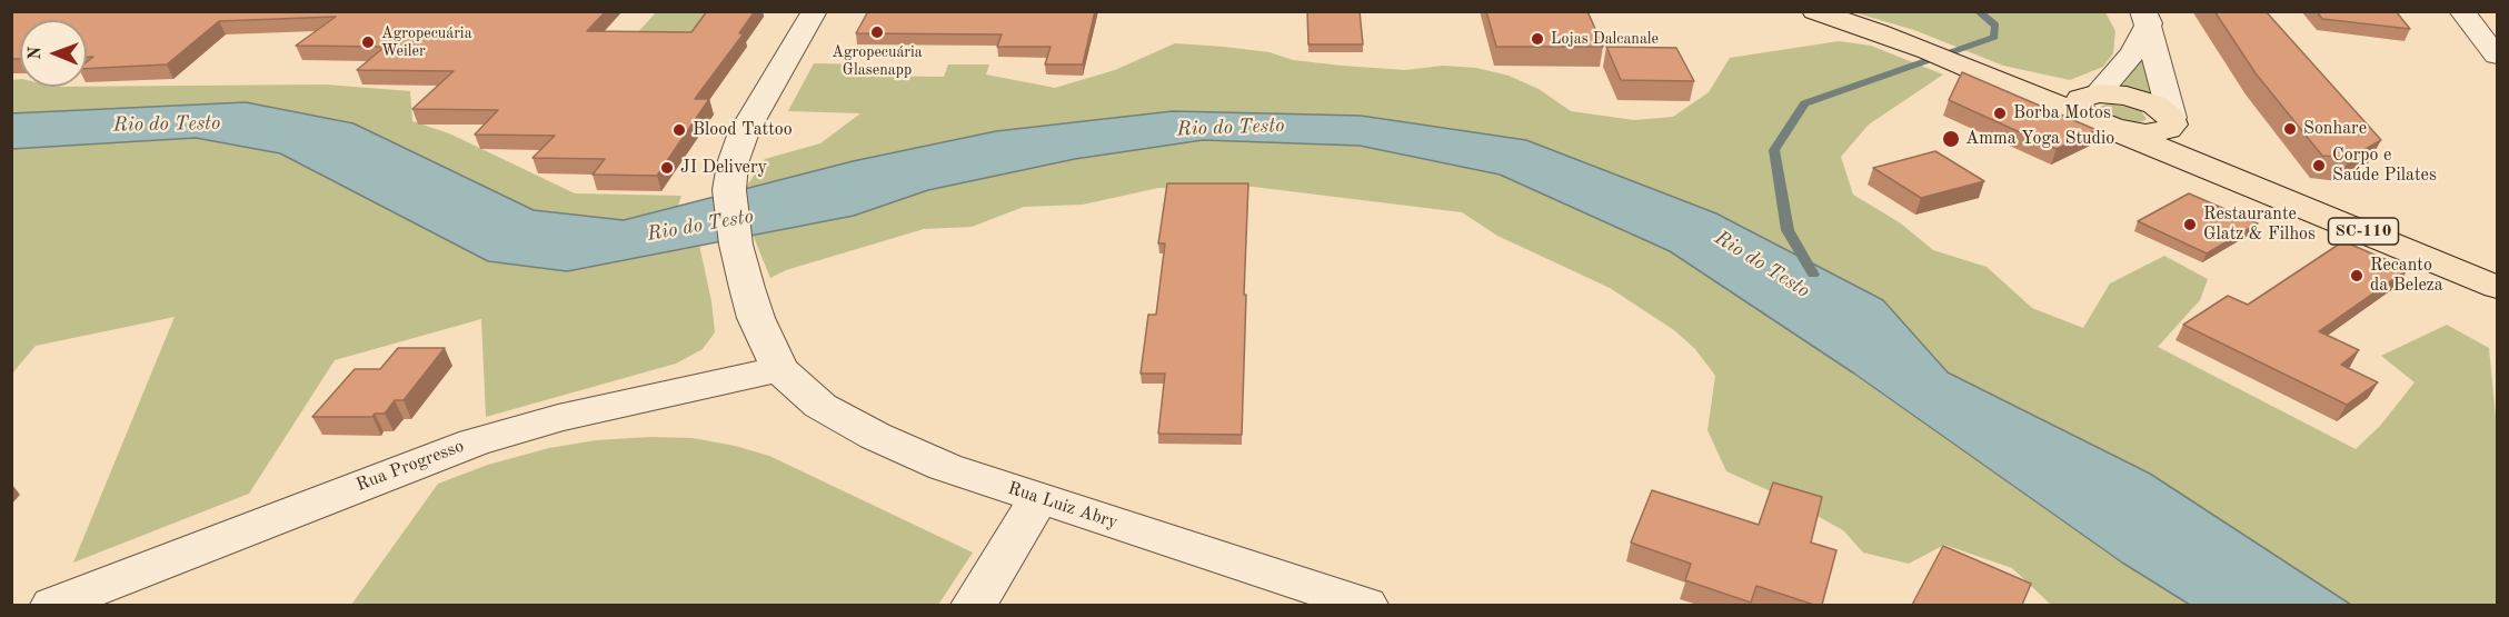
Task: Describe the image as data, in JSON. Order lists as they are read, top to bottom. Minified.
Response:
{"streets":{"main road":["SC-110"],"street":["Rua Progresso","Rua Luiz Abry"]},"crossings":[["Rua Progresso","Rua Luiz Abry"]],"water":["Rio do Testo"],"places":["Agropecuária Glasenapp","Lojas Dalcanale","Agropecuária Weiler","Borba Motos","Sonhare","Blood Tattoo","Amma Yoga Studio","Corpo e Saúde Pilates","JI Delivery","Restaurante Glatz & Filhos","Recanto da Beleza"],"north":"left"}
